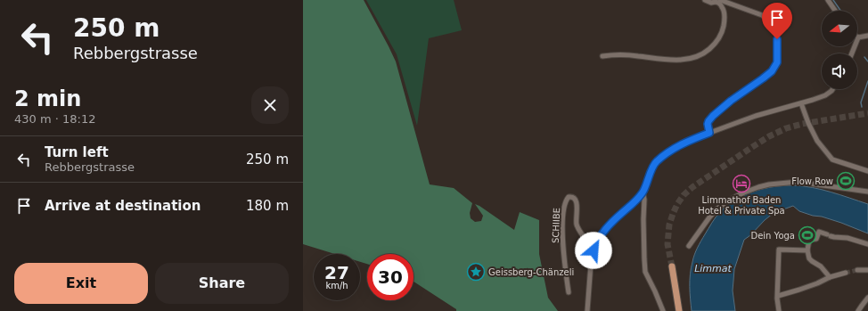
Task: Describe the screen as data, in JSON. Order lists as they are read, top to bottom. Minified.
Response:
{"streets":{"street":["SCHIIBE"]},"water":["Limmat"],"places":{"sports":["Flow Row","Dein Yoga"],"hotel":["Limmathof Baden Hotel & Private Spa"],"place":["Geissberg-Chänzeli"]},"north":"left","page":{"turn":["250 m","Rebbergstrasse"],"heading":["2 min","430 m · 18:12"],"list":[{"name":"Turn left","note":"Rebbergstrasse","value":"250 m"},{"name":"Arrive at destination","value":"180 m"}],"speed":"27 km/h","limit":"30","buttons":["Exit","Share"]}}
